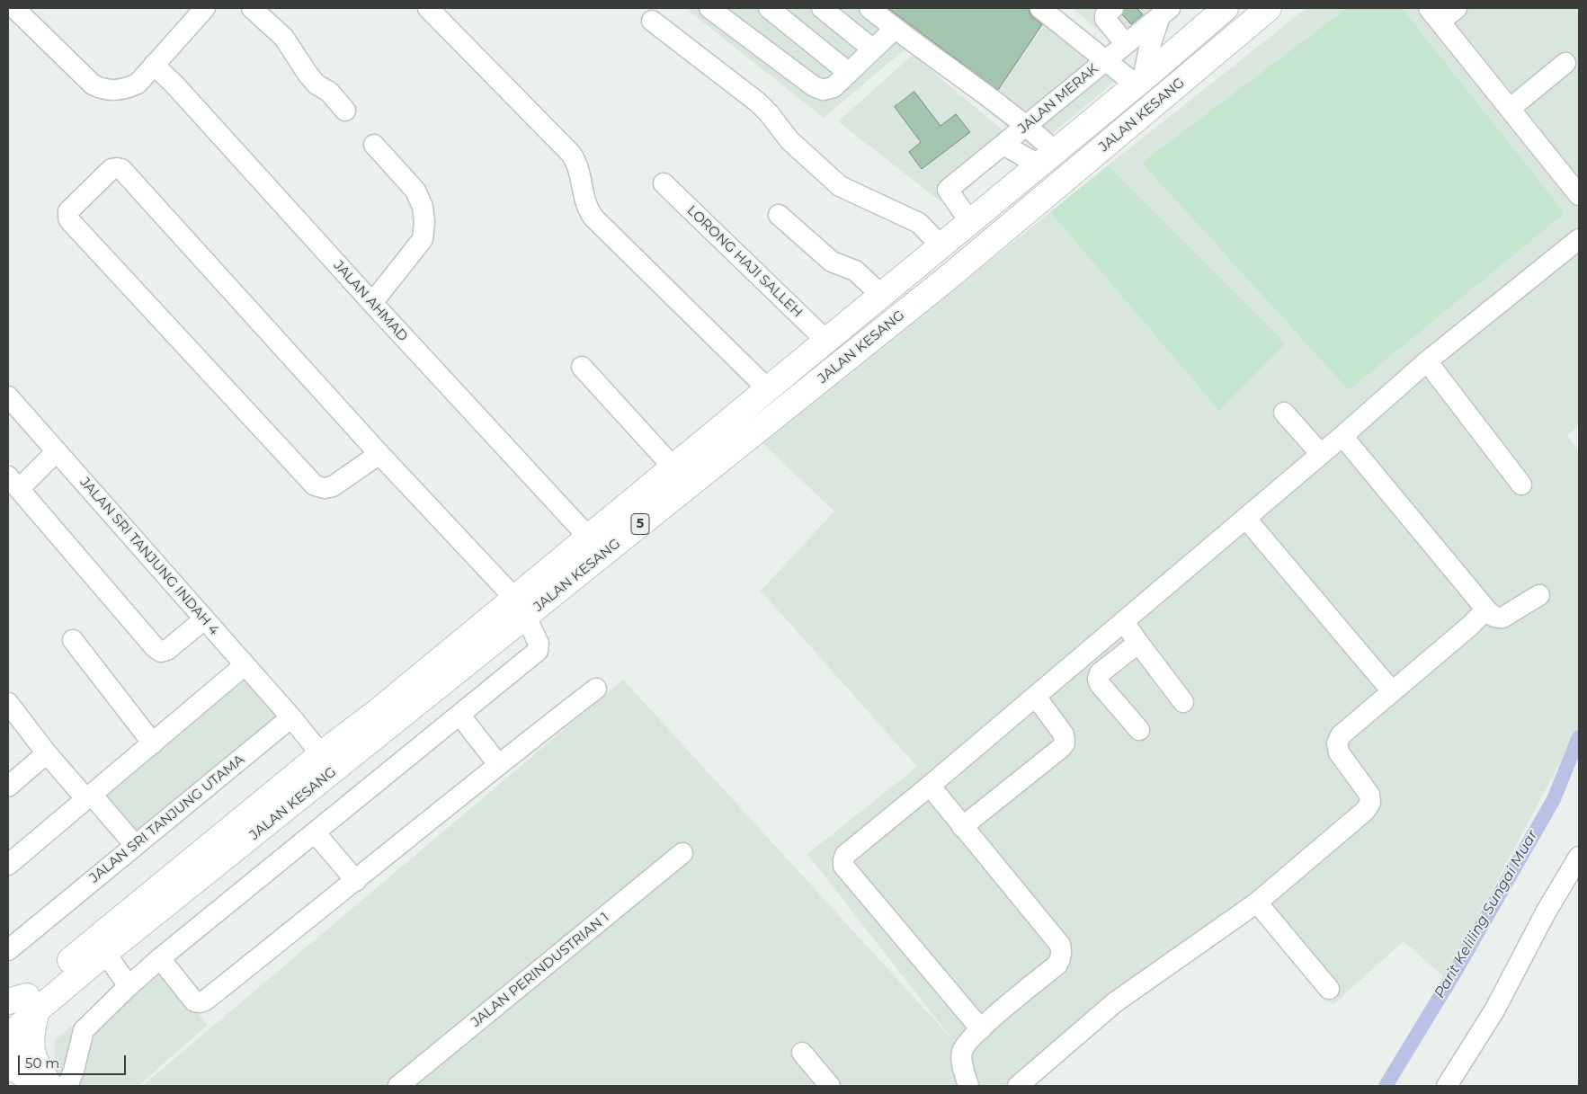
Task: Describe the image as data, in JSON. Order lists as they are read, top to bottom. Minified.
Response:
{"streets":{"main road":["JALAN KESANG","5"],"street":["JALAN MERAK","LORONG HAJI SALLEH","JALAN AHMAD","JALAN SRI TANJUNG INDAH 4","JALAN SRI TANJUNG UTAMA","JALAN PERINDUSTRIAN 1"]},"crossings":[["JALAN MERAK","JALAN KESANG"],["JALAN KESANG","LORONG HAJI SALLEH"],["JALAN KESANG","JALAN AHMAD"],["JALAN SRI TANJUNG INDAH 4","JALAN SRI TANJUNG UTAMA"]],"water":["Parit Keliling Sungai Muar"],"scale_bar":"50 m"}
